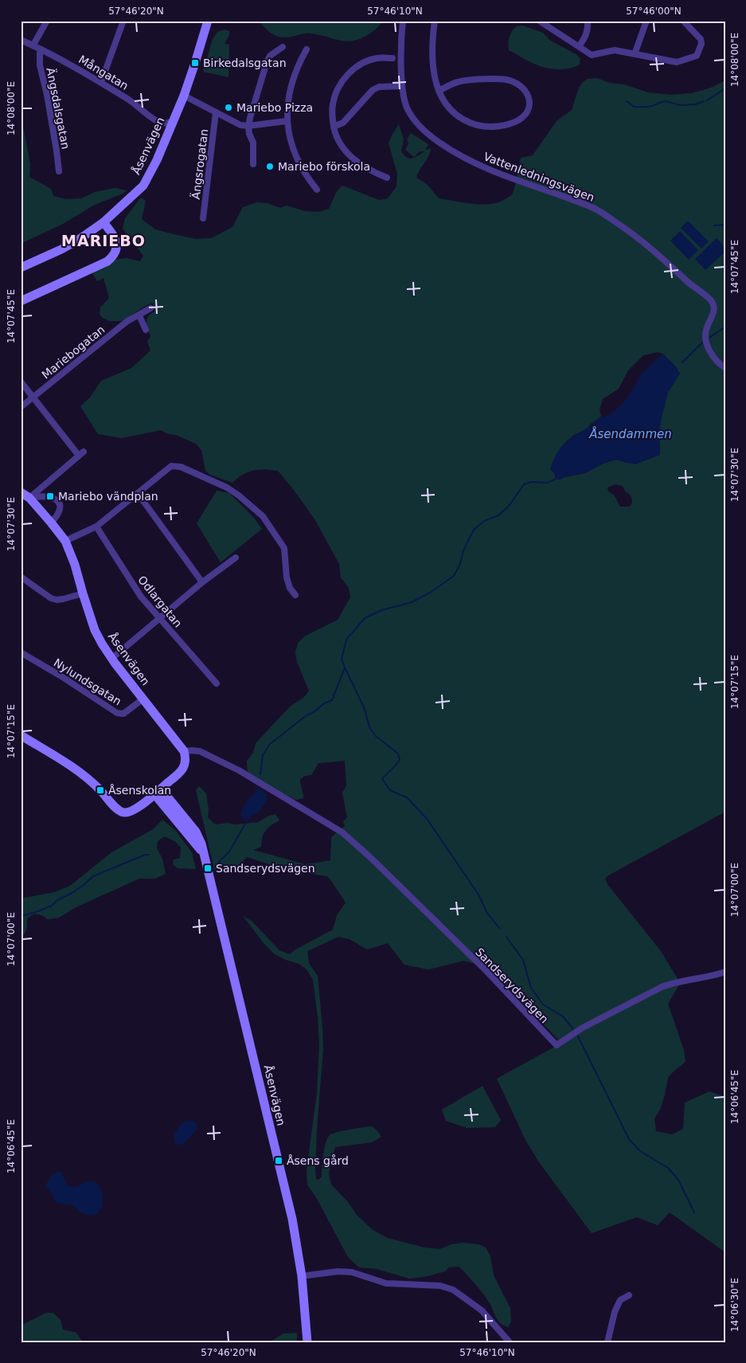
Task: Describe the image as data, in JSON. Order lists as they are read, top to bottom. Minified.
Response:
{"streets":{"street":["Mångatan","Ängsdalsgatan","Åsenvägen","Ängsrogatan","Vattenledningsvägen","Mariebogatan","Odlargatan","Nylundsgatan","Sandserydsvägen"]},"crossings":[["Mångatan","Ängsdalsgatan"],["Mångatan","Åsenvägen"],["Åsenvägen","Nylundsgatan"],["Åsenvägen","Sandserydsvägen"]],"districts":["MARIEBO"],"water":["Åsendammen"],"places":{"transit":["Birkedalsgatan","Mariebo vändplan","Åsenskolan","Sandserydsvägen","Åsens gård"],"other":["Mariebo Pizza","Mariebo förskola"]},"coordinates":["57°46'20\"N","57°46'10\"N","57°46'00\"N","14°08'00\"E","14°07'45\"E","14°07'30\"E","14°07'15\"E","14°07'00\"E","14°06'45\"E","14°06'30\"E"]}
